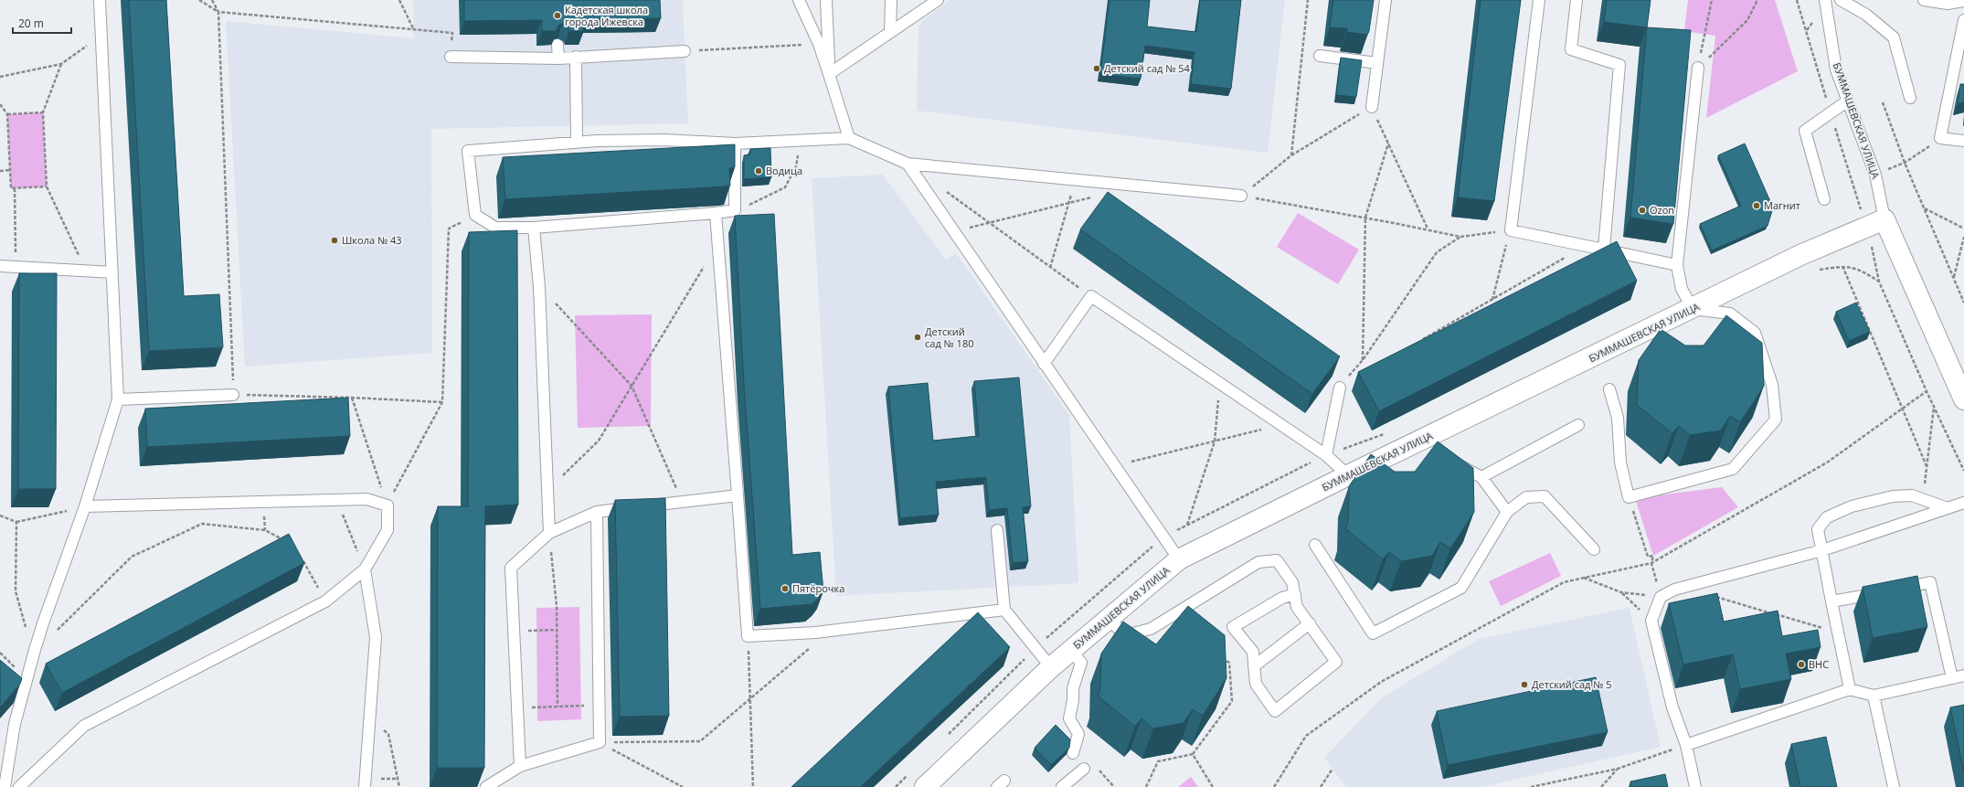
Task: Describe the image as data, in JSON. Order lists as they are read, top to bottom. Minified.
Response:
{"streets":{"street":["БУММАШЕВСКАЯ УЛИЦА"]},"places":["Кадетская школа города Ижевска","Детский сад № 54","Водица","Магнит","Ozon","Школа № 43","Детский сад № 180","Пятёрочка","ВНС","Детский сад № 5"],"scale_bar":"20 m"}
